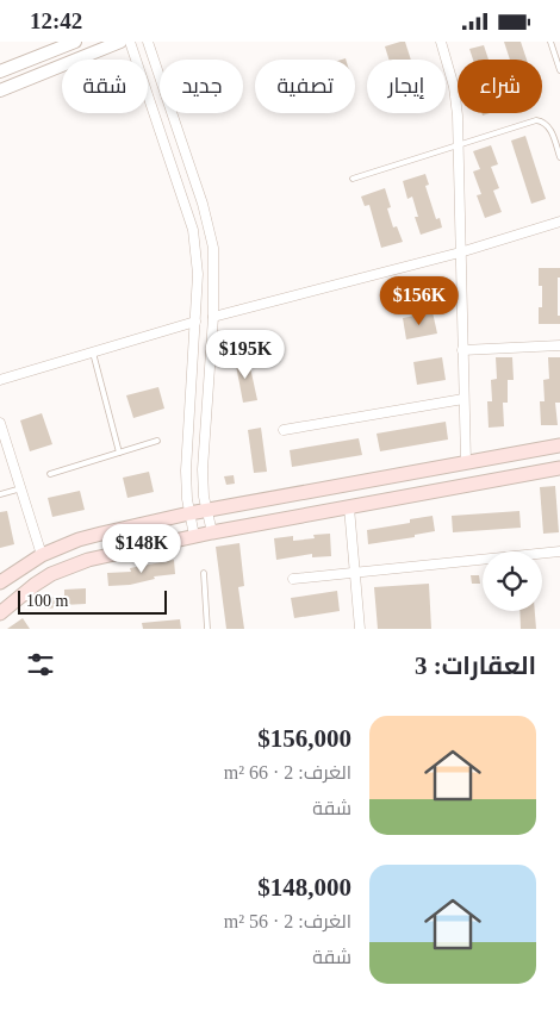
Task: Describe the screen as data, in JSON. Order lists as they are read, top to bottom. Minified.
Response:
{"scale_bar":"100 m","page":{"status":"12:42","chip":["شراء","إيجار","تصفية","جديد","شقة"],"price":["$156K","$195K","$148K"],"scale":"100 m","heading":"العقارات: 3","list":[{"name":"$156,000","note":"الغرف: 2 · 66 m² · شقة"},{"name":"$148,000","note":"الغرف: 2 · 56 m² · شقة"}]}}
